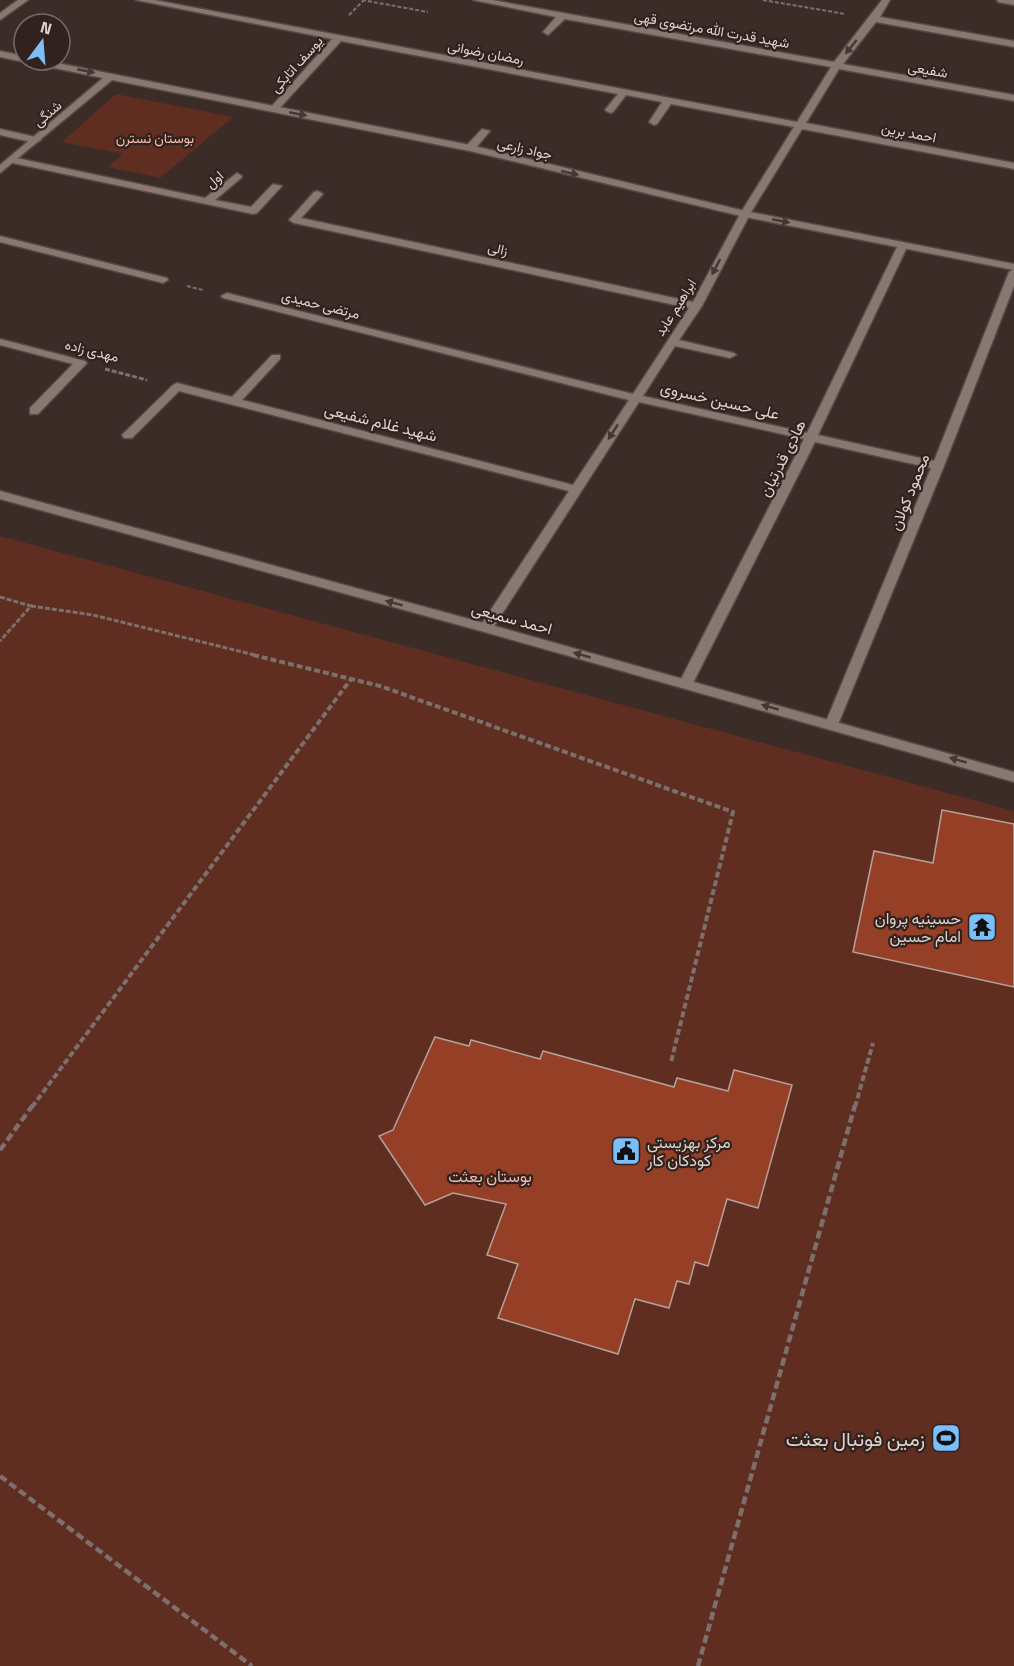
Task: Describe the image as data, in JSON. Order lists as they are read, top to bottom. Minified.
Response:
{"streets":{"street":["شهید قدرت الله مرتضوی قهی","رمضان رضوانی","یوسف اتابکی","شفیعی","شنگی","احمد برین","جواد زارعی","اول","زالی","مرتضی حمیدی","ابراهیم عابد","مهدی زاده","علی حسین خسروی","شهید غلام شفیعی","هادی قدرتیان","محمود کولان","احمد سمیعی"]},"crossings":[["شهید قدرت الله مرتضوی قهی","شفیعی"],["شهید قدرت الله مرتضوی قهی","ابراهیم عابد"],["رمضان رضوانی","یوسف اتابکی"],["رمضان رضوانی","احمد برین"],["رمضان رضوانی","ابراهیم عابد"],["یوسف اتابکی","جواد زارعی"],["شفیعی","ابراهیم عابد"],["شنگی","جواد زارعی"],["احمد برین","ابراهیم عابد"],["جواد زارعی","ابراهیم عابد"],["جواد زارعی","هادی قدرتیان"],["جواد زارعی","محمود کولان"],["زالی","ابراهیم عابد"],["مرتضی حمیدی","ابراهیم عابد"],["مرتضی حمیدی","علی حسین خسروی"],["ابراهیم عابد","علی حسین خسروی"],["ابراهیم عابد","شهید غلام شفیعی"],["ابراهیم عابد","احمد سمیعی"],["مهدی زاده","شهید غلام شفیعی"],["علی حسین خسروی","هادی قدرتیان"],["علی حسین خسروی","محمود کولان"],["هادی قدرتیان","احمد سمیعی"],["محمود کولان","احمد سمیعی"]],"one_way":["جواد زارعی","ابراهیم عابد","احمد سمیعی"],"parks":["بوستان نسترن","بوستان بعثت"],"places":{"temple":["حسینیه پروان امام حسین"],"public building":["مرکز بهزیستی کودکان کار"],"sports":["زمین فوتبال بعثت"]},"north":"top"}
